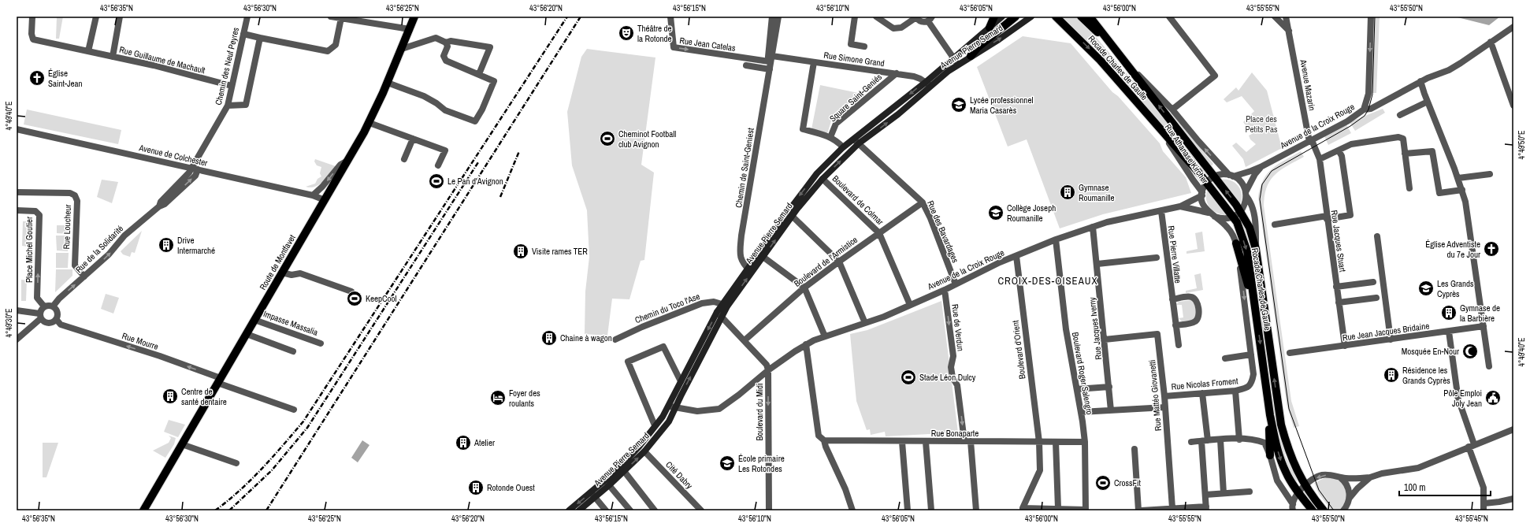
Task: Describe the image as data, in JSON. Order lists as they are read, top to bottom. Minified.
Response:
{"streets":{"main road":["Avenue Pierre Semard","Rocade Charles de Gaulle","Route de Montfavet"],"street":["Rue Jean Catelas","Rue Simone Grand","Rue Guillaume de Machault","Chemin des Neuf Peyres","Avenue Mazarin","Square Saint-Geniés","Avenue de la Croix Rouge","Rue Athanase Kircher","Avenue de Colchester","Chemin de Saint-Geniest","Boulevard de Colmar","Rue Loucheur","Rue des Bavardages","Rue Jacques Stuart","Rue de la Solidarité","Place Michel Goutier","Rue Pierre Villatte","Boulevard de l'Armistice","Chemin du Toco l'Ase","Impasse Massalia","Rue de Verdun","Rue Jacques Iverny","Rue Jean Jacques Bridaine","Rue Mourre","Boulevard d'Orient","Boulevard Roger Salengro","Rue Nicolas Froment","Rue Mattéo Giovanetti","Boulevard du Midi","Rue Bonaparte","Cité Dabry"]},"crossings":[["Rue Jean Catelas","Rue Simone Grand"],["Rue Jean Catelas","Chemin de Saint-Geniest"],["Avenue Pierre Semard","Rue Simone Grand"],["Avenue Pierre Semard","Avenue de la Croix Rouge"],["Avenue Pierre Semard","Chemin de Saint-Geniest"],["Avenue Pierre Semard","Boulevard de Colmar"],["Avenue Pierre Semard","Rue des Bavardages"],["Avenue Pierre Semard","Chemin du Toco l'Ase"],["Avenue Pierre Semard","Cité Dabry"],["Rue Simone Grand","Square Saint-Geniés"],["Rue Simone Grand","Chemin de Saint-Geniest"],["Rue Guillaume de Machault","Chemin des Neuf Peyres"],["Chemin des Neuf Peyres","Avenue de Colchester"],["Chemin des Neuf Peyres","Rue de la Solidarité"],["Rocade Charles de Gaulle","Avenue de la Croix Rouge"],["Rocade Charles de Gaulle","Rue Athanase Kircher"],["Avenue Mazarin","Avenue de la Croix Rouge"],["Avenue Mazarin","Rue Jacques Stuart"],["Avenue de la Croix Rouge","Rue Athanase Kircher"],["Avenue de la Croix Rouge","Boulevard de Colmar"],["Avenue de la Croix Rouge","Rue des Bavardages"],["Avenue de la Croix Rouge","Rue Jacques Stuart"],["Avenue de la Croix Rouge","Rue Pierre Villatte"],["Avenue de la Croix Rouge","Rue de Verdun"],["Avenue de la Croix Rouge","Rue Jacques Iverny"],["Avenue de la Croix Rouge","Boulevard d'Orient"],["Avenue de la Croix Rouge","Boulevard Roger Salengro"],["Avenue de la Croix Rouge","Boulevard du Midi"],["Avenue de Colchester","Rue de la Solidarité"],["Avenue de Colchester","Route de Montfavet"],["Boulevard de Colmar","Boulevard de l'Armistice"],["Rue Loucheur","Rue de la Solidarité"],["Rue des Bavardages","Boulevard de l'Armistice"],["Rue Jacques Stuart","Rue Jean Jacques Bridaine"],["Rue de la Solidarité","Place Michel Goutier"],["Rue de la Solidarité","Rue Mourre"],["Place Michel Goutier","Rue Mourre"],["Route de Montfavet","Impasse Massalia"],["Route de Montfavet","Rue Mourre"],["Rue de Verdun","Rue Bonaparte"],["Rue Jacques Iverny","Rue Mattéo Giovanetti"],["Boulevard d'Orient","Rue Bonaparte"],["Boulevard Roger Salengro","Rue Bonaparte"],["Rue Nicolas Froment","Rue Mattéo Giovanetti"]],"one_way":["Rue Jean Catelas","Rue de la Solidarité","Place Michel Goutier","Rue de Verdun","Rue Mourre"],"districts":["CROIX-DES-OISEAUX"],"parks":["Place des Petits Pas"],"places":{"theatre":["Théâtre de la Rotonde"],"church":["Église Saint-Jean","Église Adventiste du 7e Jour"],"school or university":["Lycée professionnel Maria Casarès","Collège Joseph Roumanille","Les Grands Cyprès","École primaire Les Rotondes"],"sports":["Cheminot Football club Avignon","Le Pan d'Avignon","KeepCool","Stade Léon Dulcy","CrossFit"],"building":["Gymnase Roumanille","Drive Intermarché","Visite rames TER","Gymnase de la Barbière","Chaine à wagon","Résidence les Grands Cyprès","Centre de santé dentaire","Atelier","Rotonde Ouest"],"mosque":["Mosquée En-Nour"],"hotel":["Foyer des roulants"],"public building":["Pôle Emploi Joly Jean"]},"scale_bar":"100 m","coordinates":["43°56'35\"N","43°56'30\"N","43°56'25\"N","43°56'20\"N","43°56'15\"N","43°56'10\"N","43°56'05\"N","43°56'00\"N","43°55'55\"N","43°55'50\"N","4°49'40\"E","4°49'50\"E","4°49'30\"E","43°55'45\"N"]}
